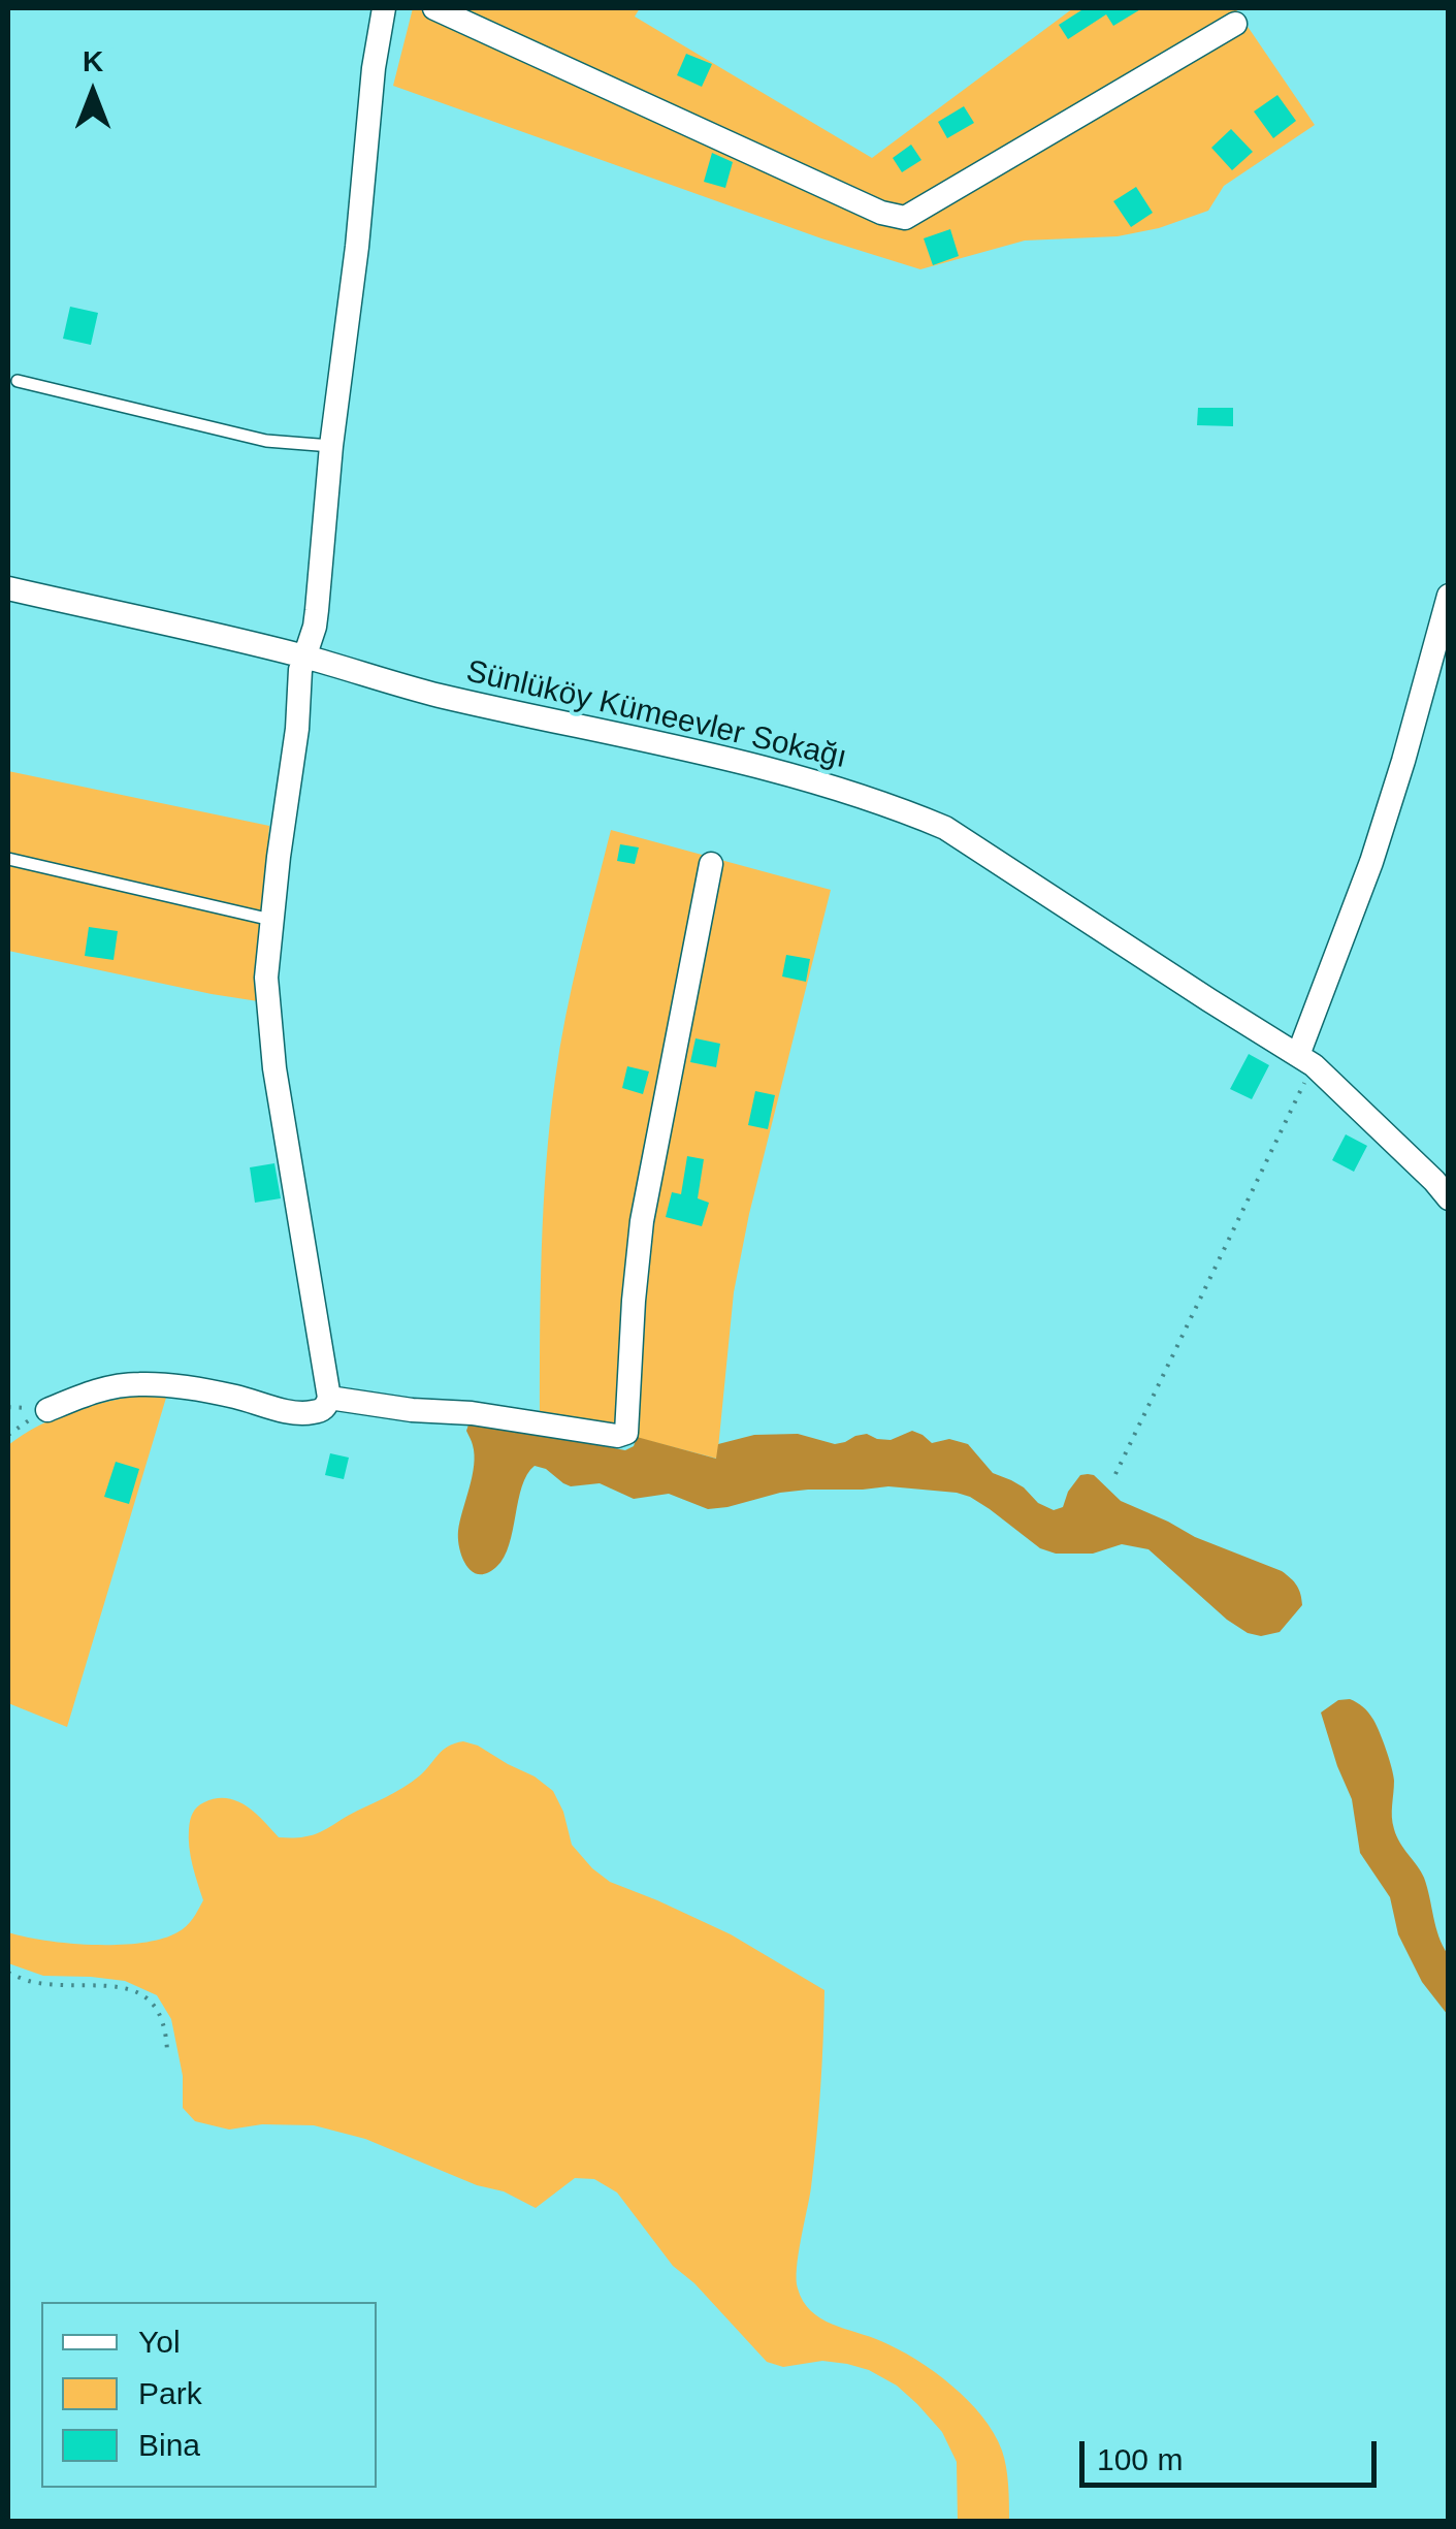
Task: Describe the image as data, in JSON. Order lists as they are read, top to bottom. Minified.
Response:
{"streets":{"street":["Sünlüköy Kümeevler Sokağı"]},"legend":["Yol","Park","Bina"],"scale_bar":"100 m","north":"top"}
